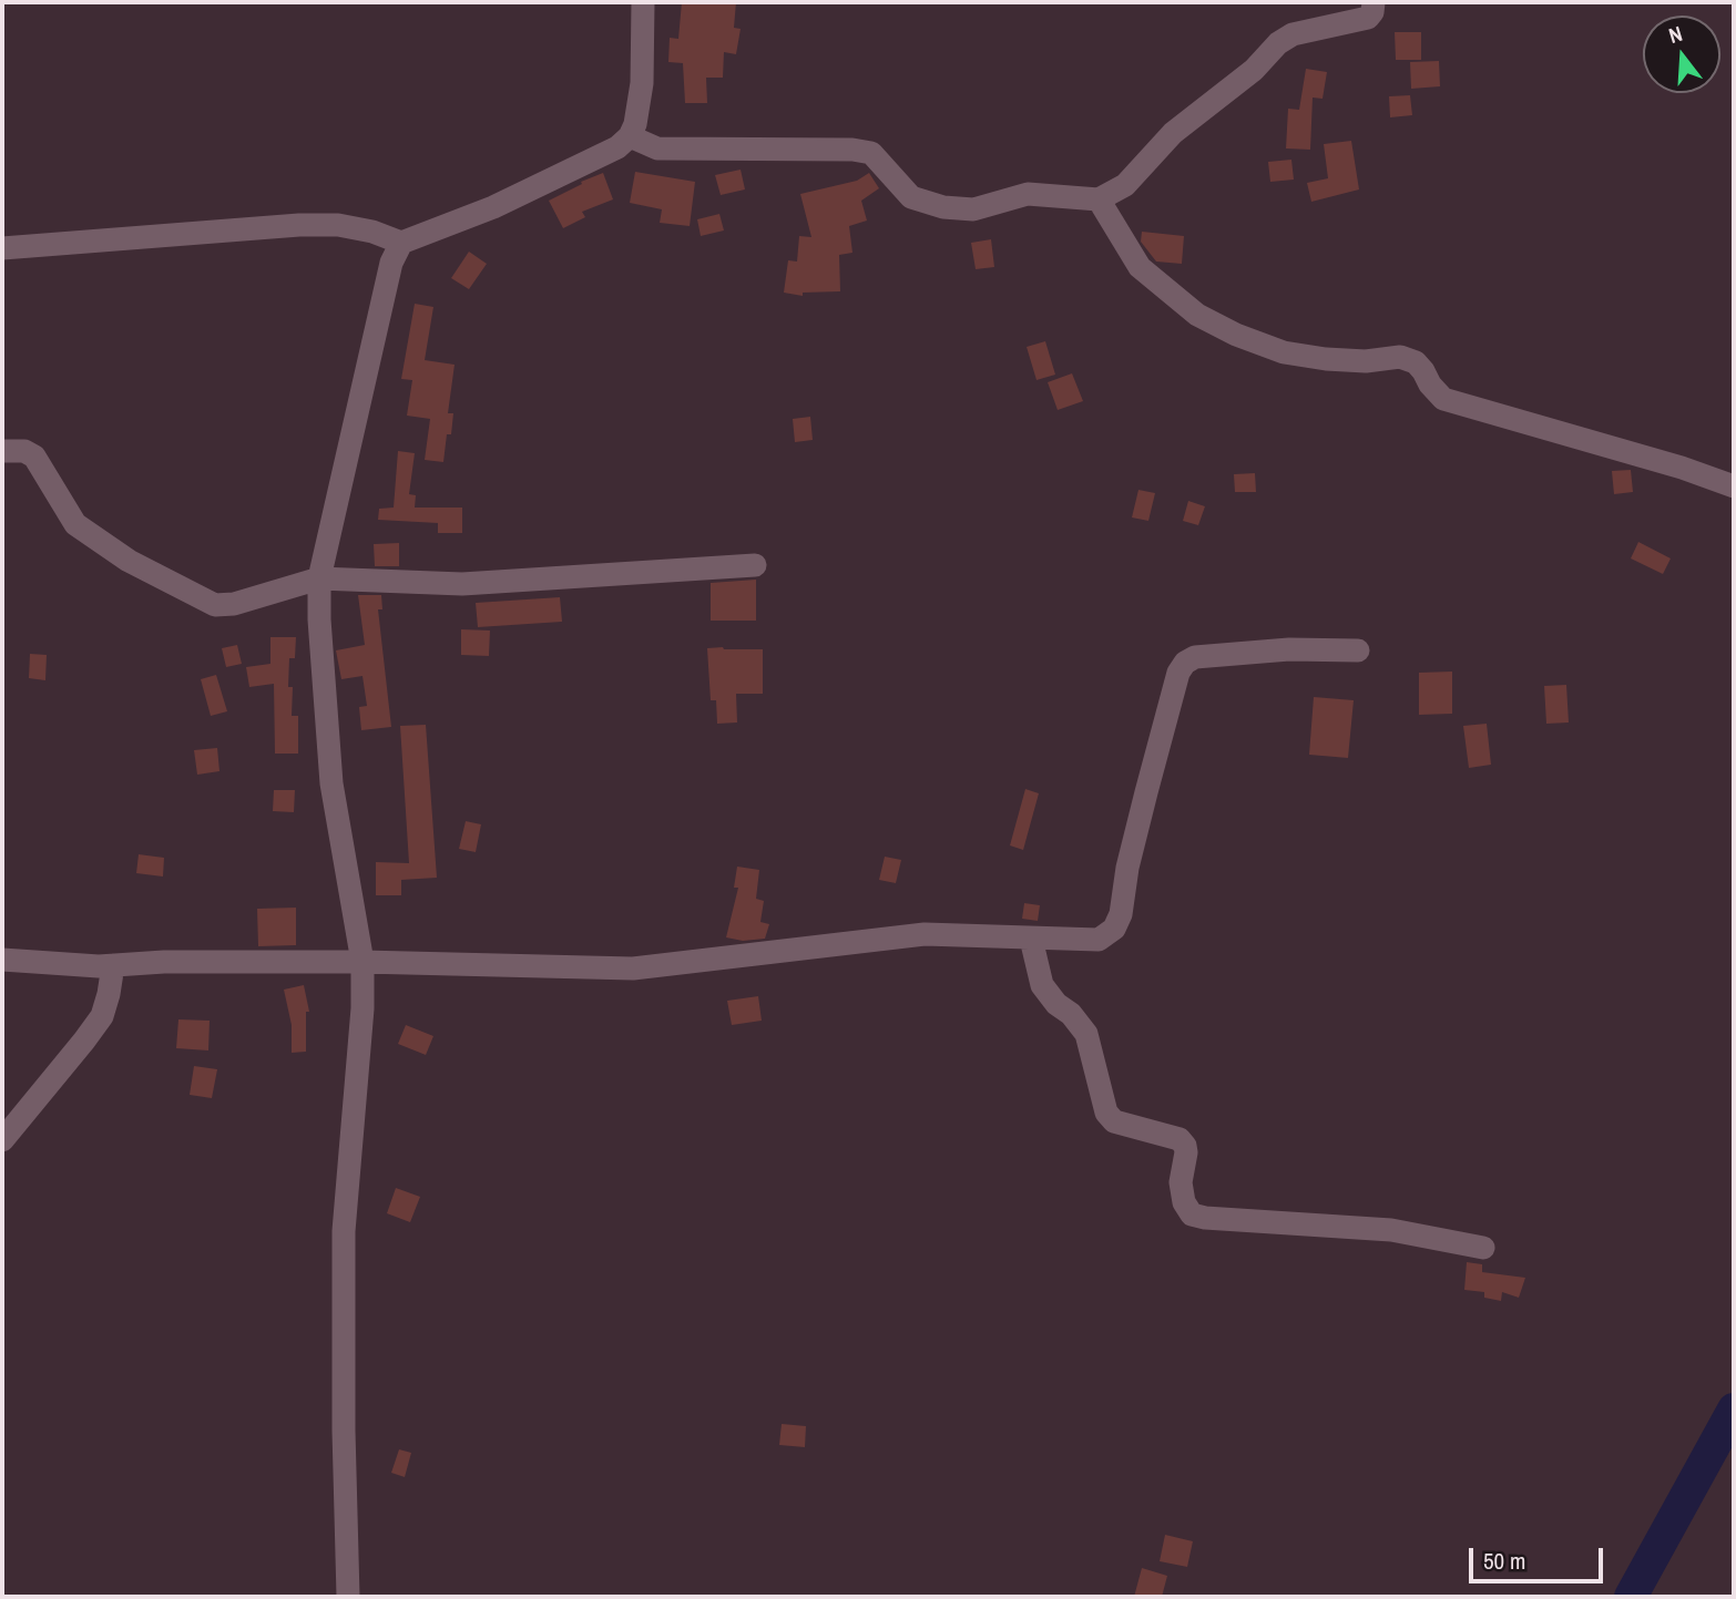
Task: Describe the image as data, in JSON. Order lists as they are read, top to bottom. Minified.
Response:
{"scale_bar":"50 m","north":"top"}
